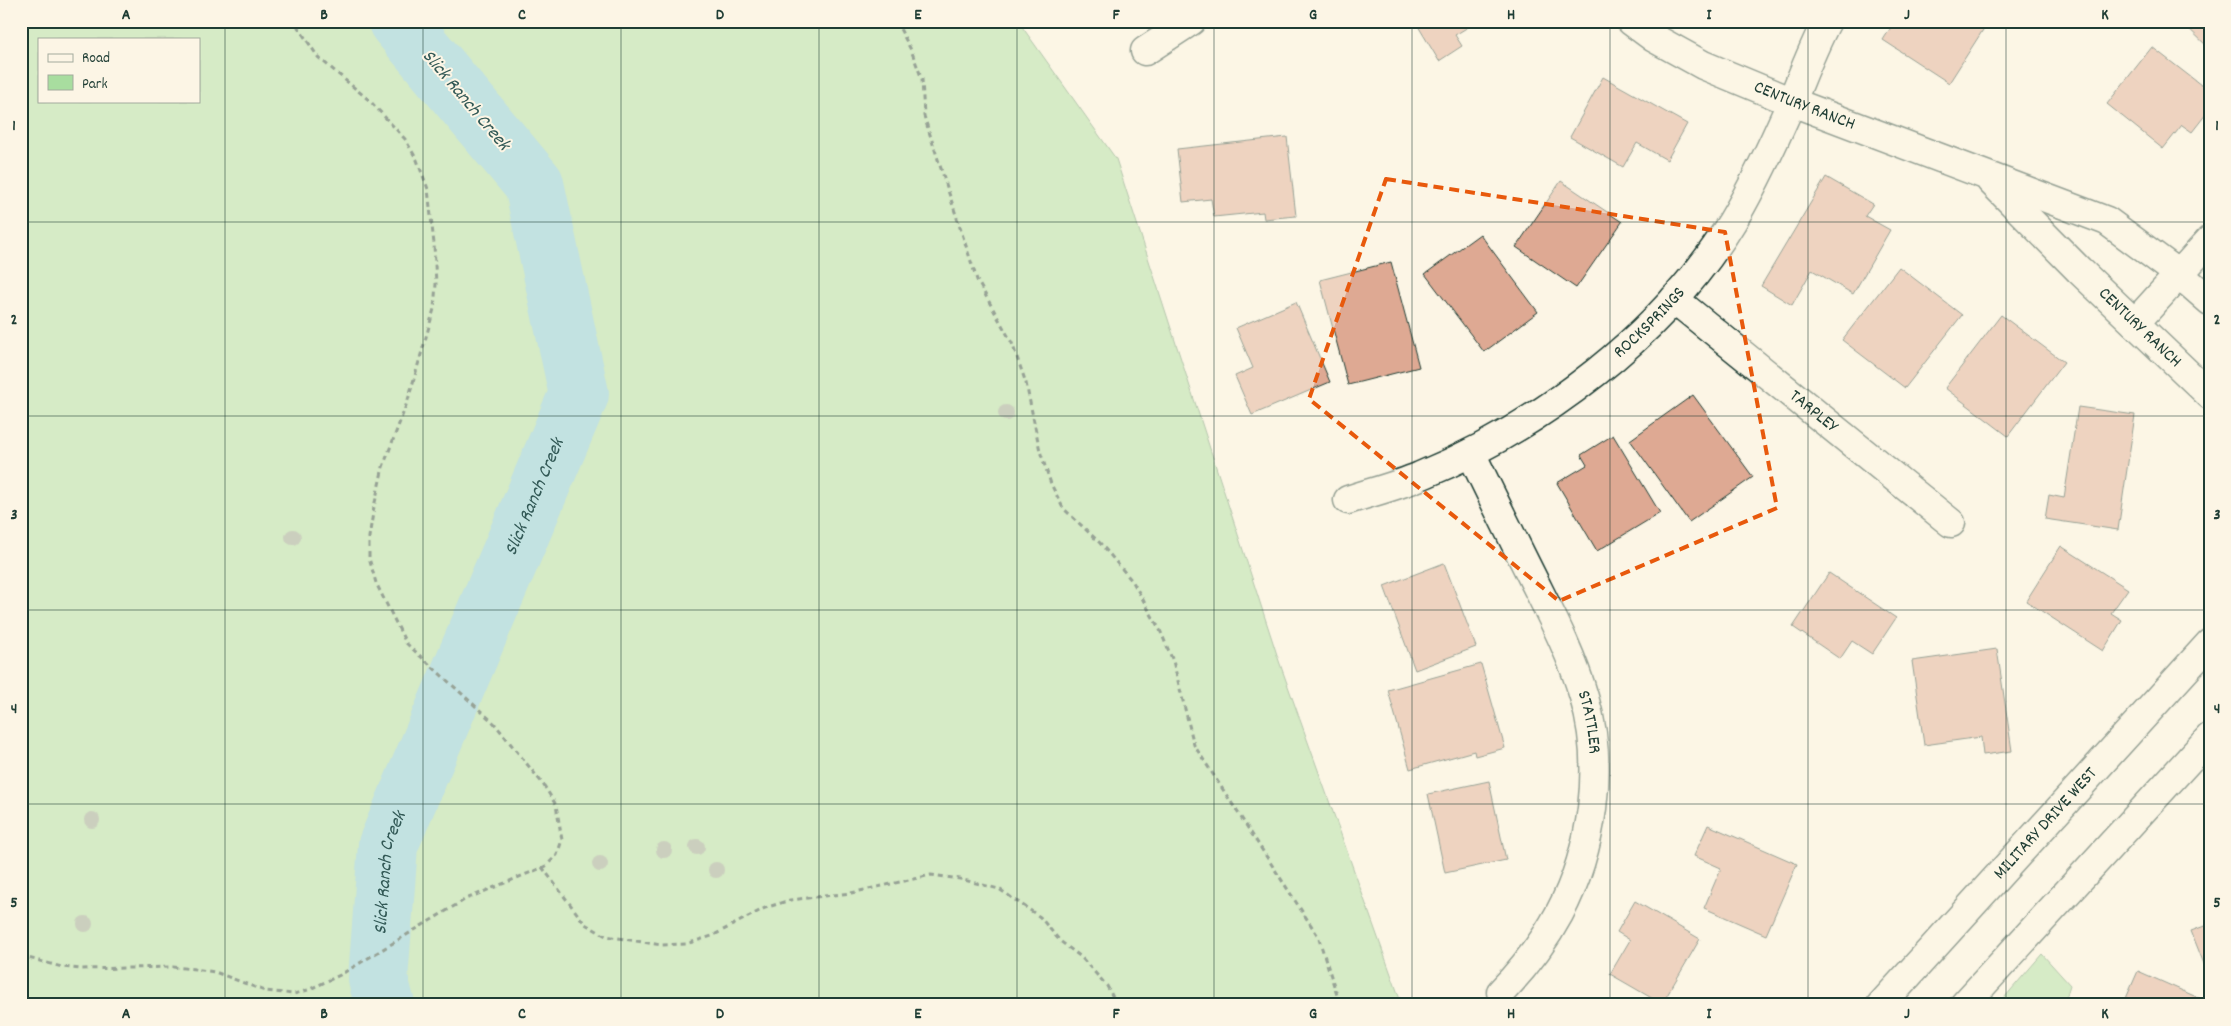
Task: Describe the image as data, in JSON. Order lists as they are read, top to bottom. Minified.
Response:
{"streets":{"street":["CENTURY RANCH","ROCKSPRINGS","TARPLEY","STATTLER","MILITARY DRIVE WEST"]},"crossings":[["CENTURY RANCH","ROCKSPRINGS"],["ROCKSPRINGS","TARPLEY"],["ROCKSPRINGS","STATTLER"]],"water":["Slick Ranch Creek"],"legend":["Road","Park"],"grid":{"columns":["A","B","C","D","E","F","G","H","I","J","K"],"rows":["1","2","3","4","5"]}}
